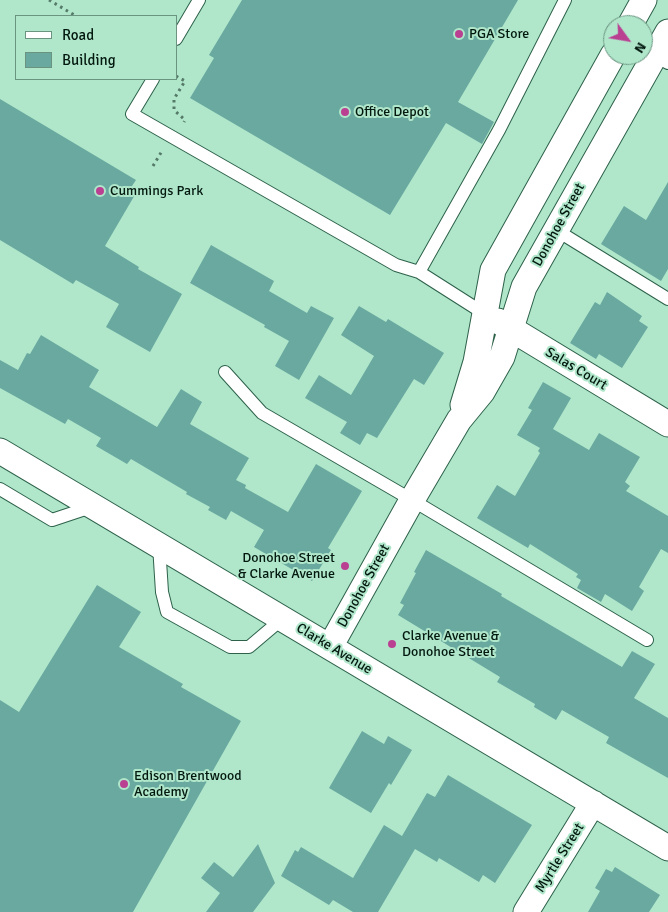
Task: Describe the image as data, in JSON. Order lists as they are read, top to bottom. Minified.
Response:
{"streets":{"street":["Donohoe Street","Salas Court","Clarke Avenue","Myrtle Street"]},"crossings":[["Donohoe Street","Salas Court"],["Donohoe Street","Clarke Avenue"],["Clarke Avenue","Myrtle Street"]],"places":["PGA Store","Office Depot","Cummings Park","Donohoe Street & Clarke Avenue","Clarke Avenue & Donohoe Street","Edison Brentwood Academy"],"legend":["Road","Building"],"north":"bottom right"}
